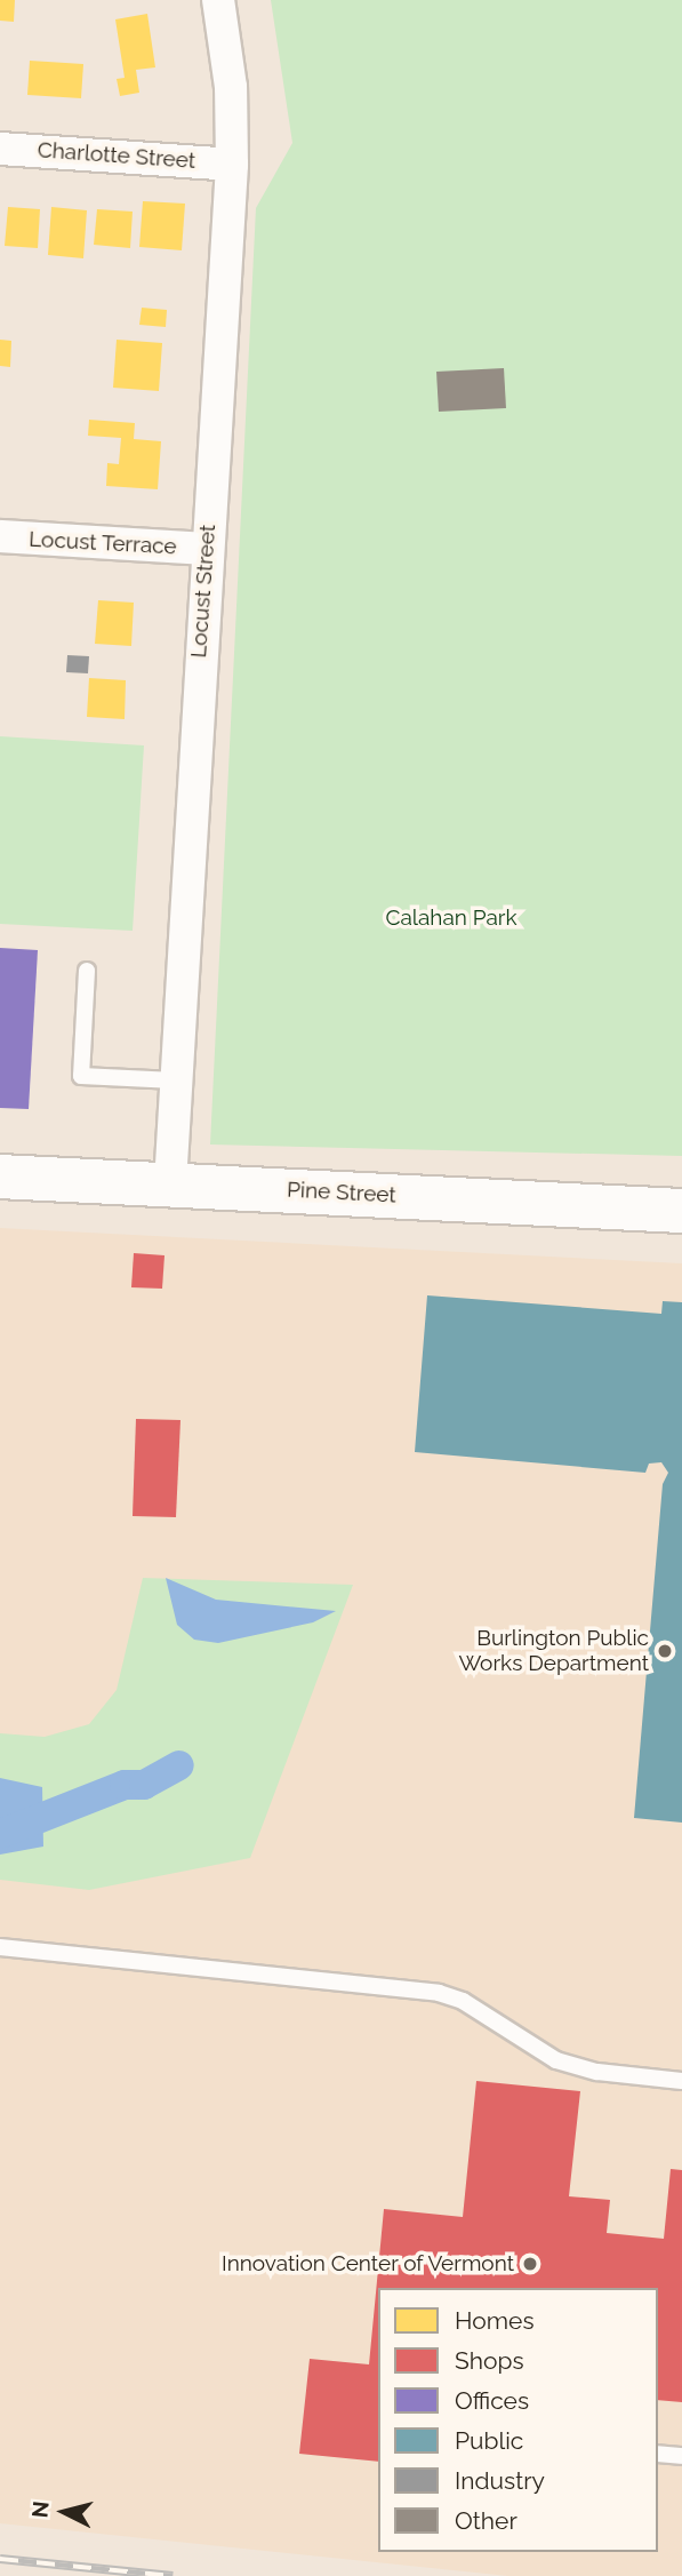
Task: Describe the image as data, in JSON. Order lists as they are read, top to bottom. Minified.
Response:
{"streets":{"main road":["Pine Street"],"street":["Charlotte Street","Locust Terrace","Locust Street"]},"crossings":[["Charlotte Street","Locust Street"],["Locust Terrace","Locust Street"],["Locust Street","Pine Street"]],"parks":["Calahan Park"],"places":["Burlington Public Works Department","Innovation Center of Vermont"],"legend":["Homes","Shops","Offices","Public","Industry","Other"],"north":"left"}
